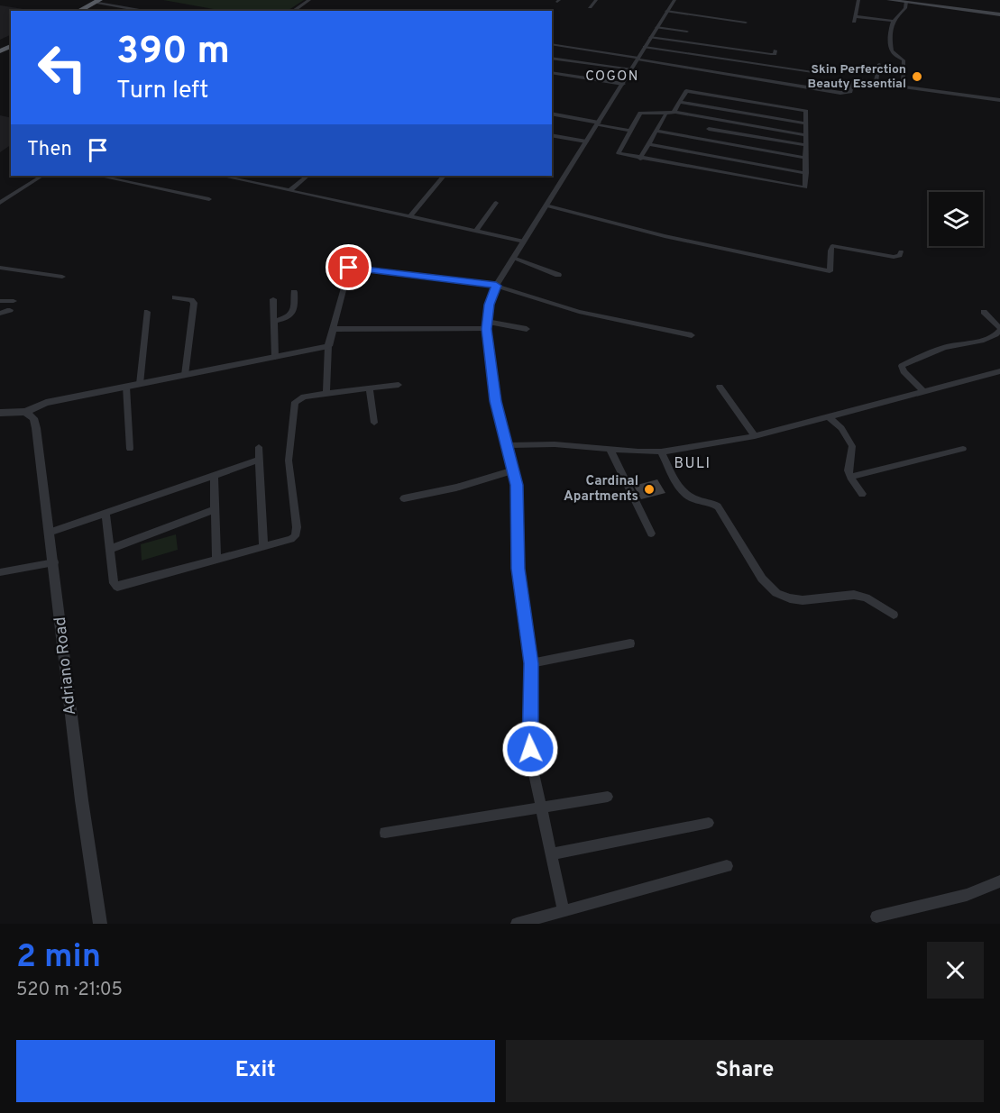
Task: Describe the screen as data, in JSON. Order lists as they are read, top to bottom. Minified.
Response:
{"streets":{"street":["Adriano Road"]},"districts":["COGON","BULI"],"places":["Skin Perferction Beauty Essential","Cardinal Apartments"],"page":{"turn":["390 m","Turn left"],"then":"Then","heading":["2 min","520 m · 21:05"],"buttons":["Exit","Share"]}}
